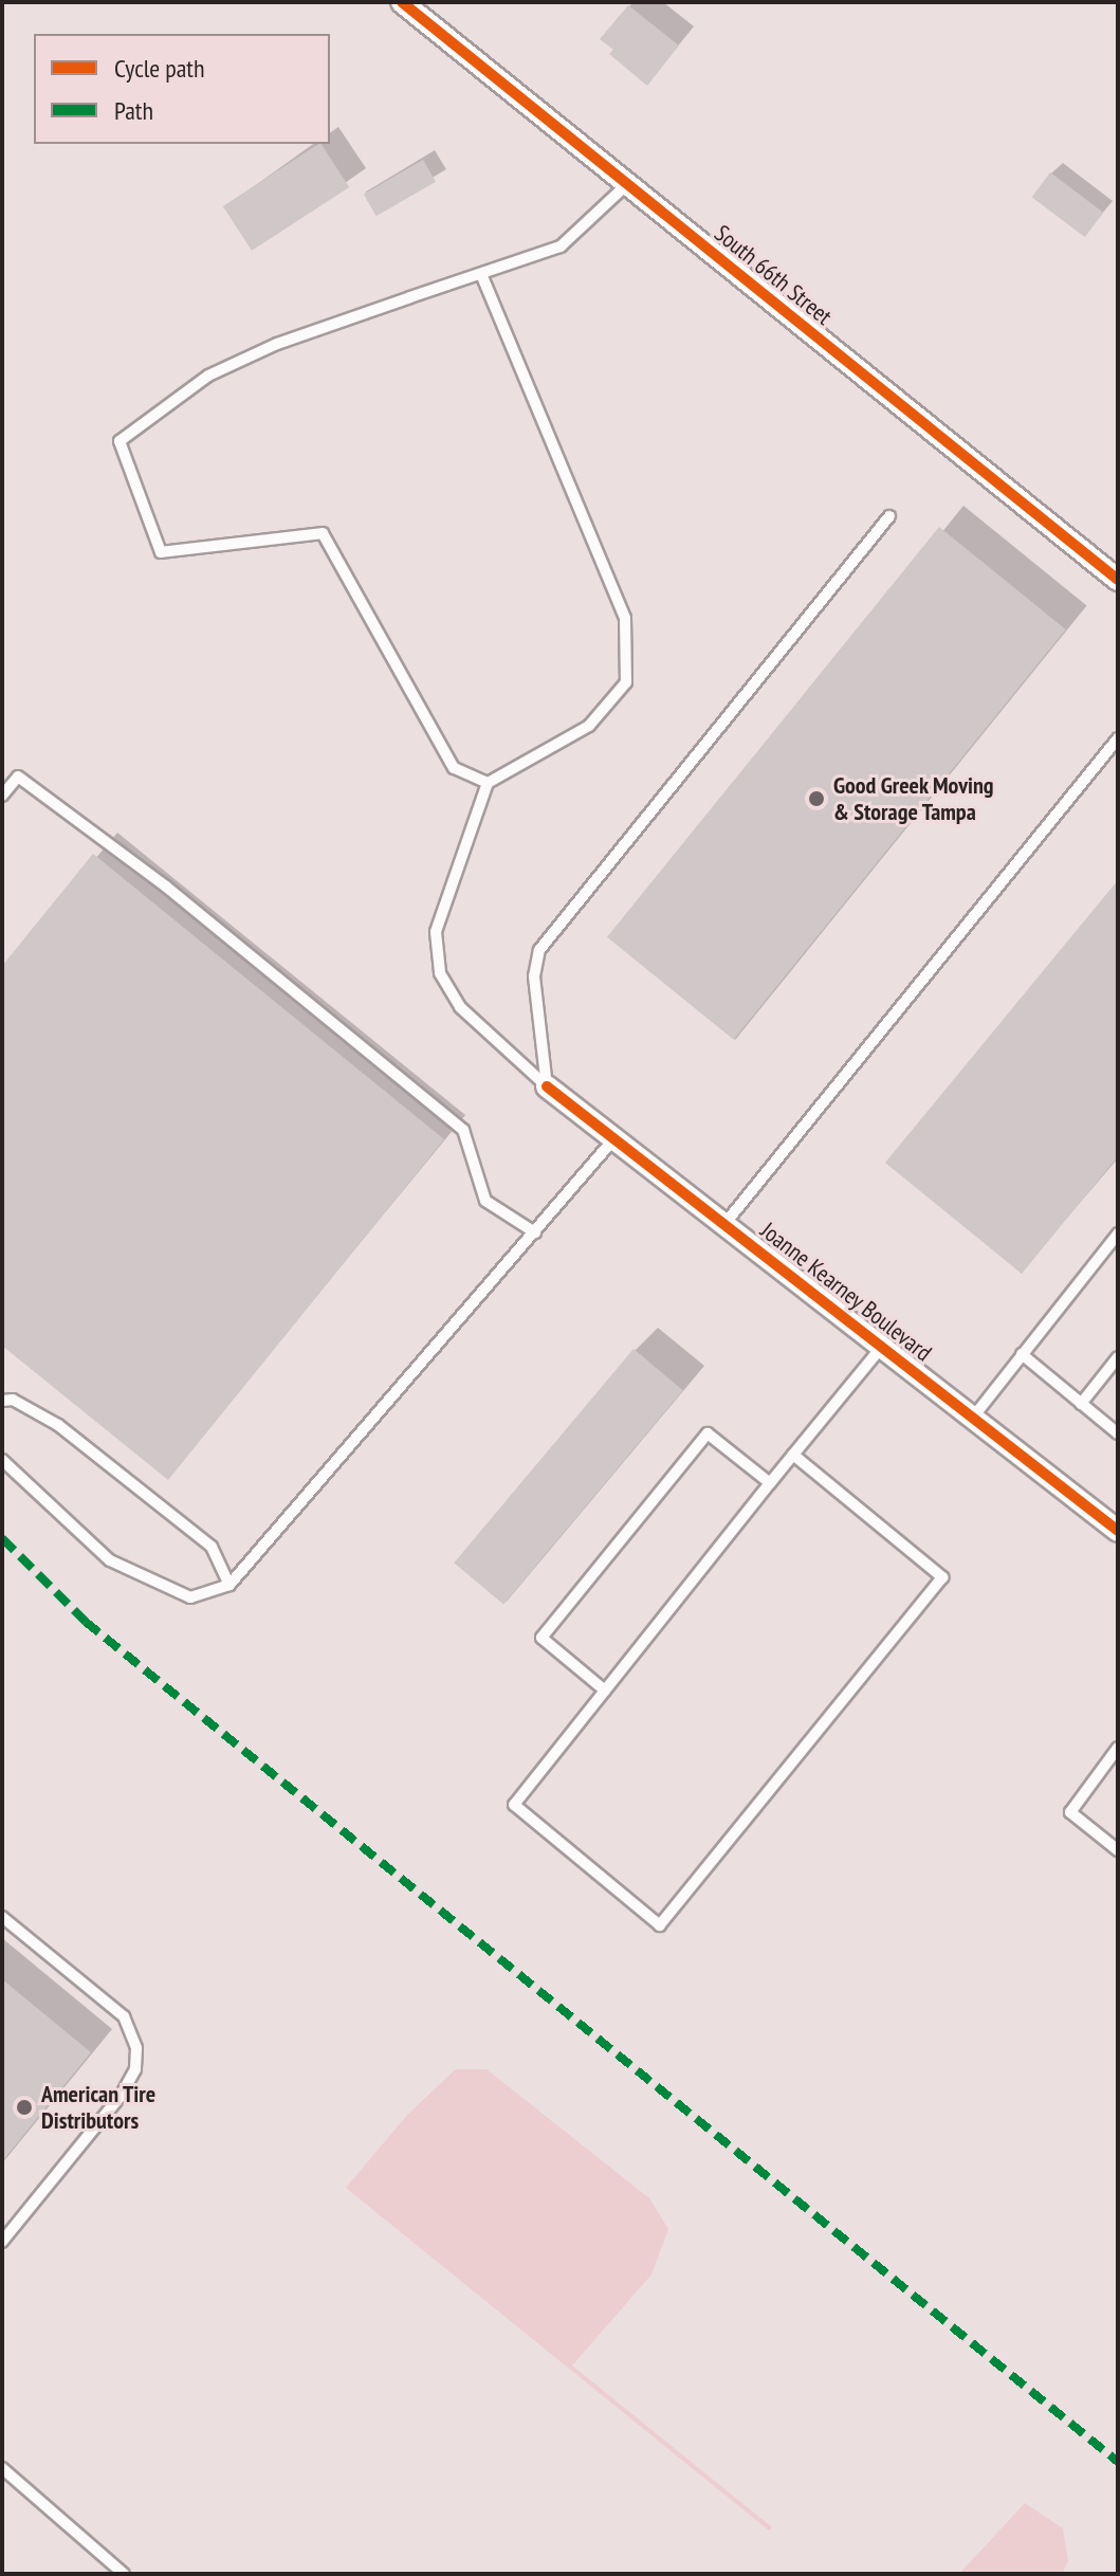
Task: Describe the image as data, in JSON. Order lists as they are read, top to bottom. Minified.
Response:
{"streets":{"street":["South 66th Street","Joanne Kearney Boulevard"]},"places":["Good Greek Moving & Storage Tampa","American Tire Distributors"],"legend":["Cycle path","Path"]}
